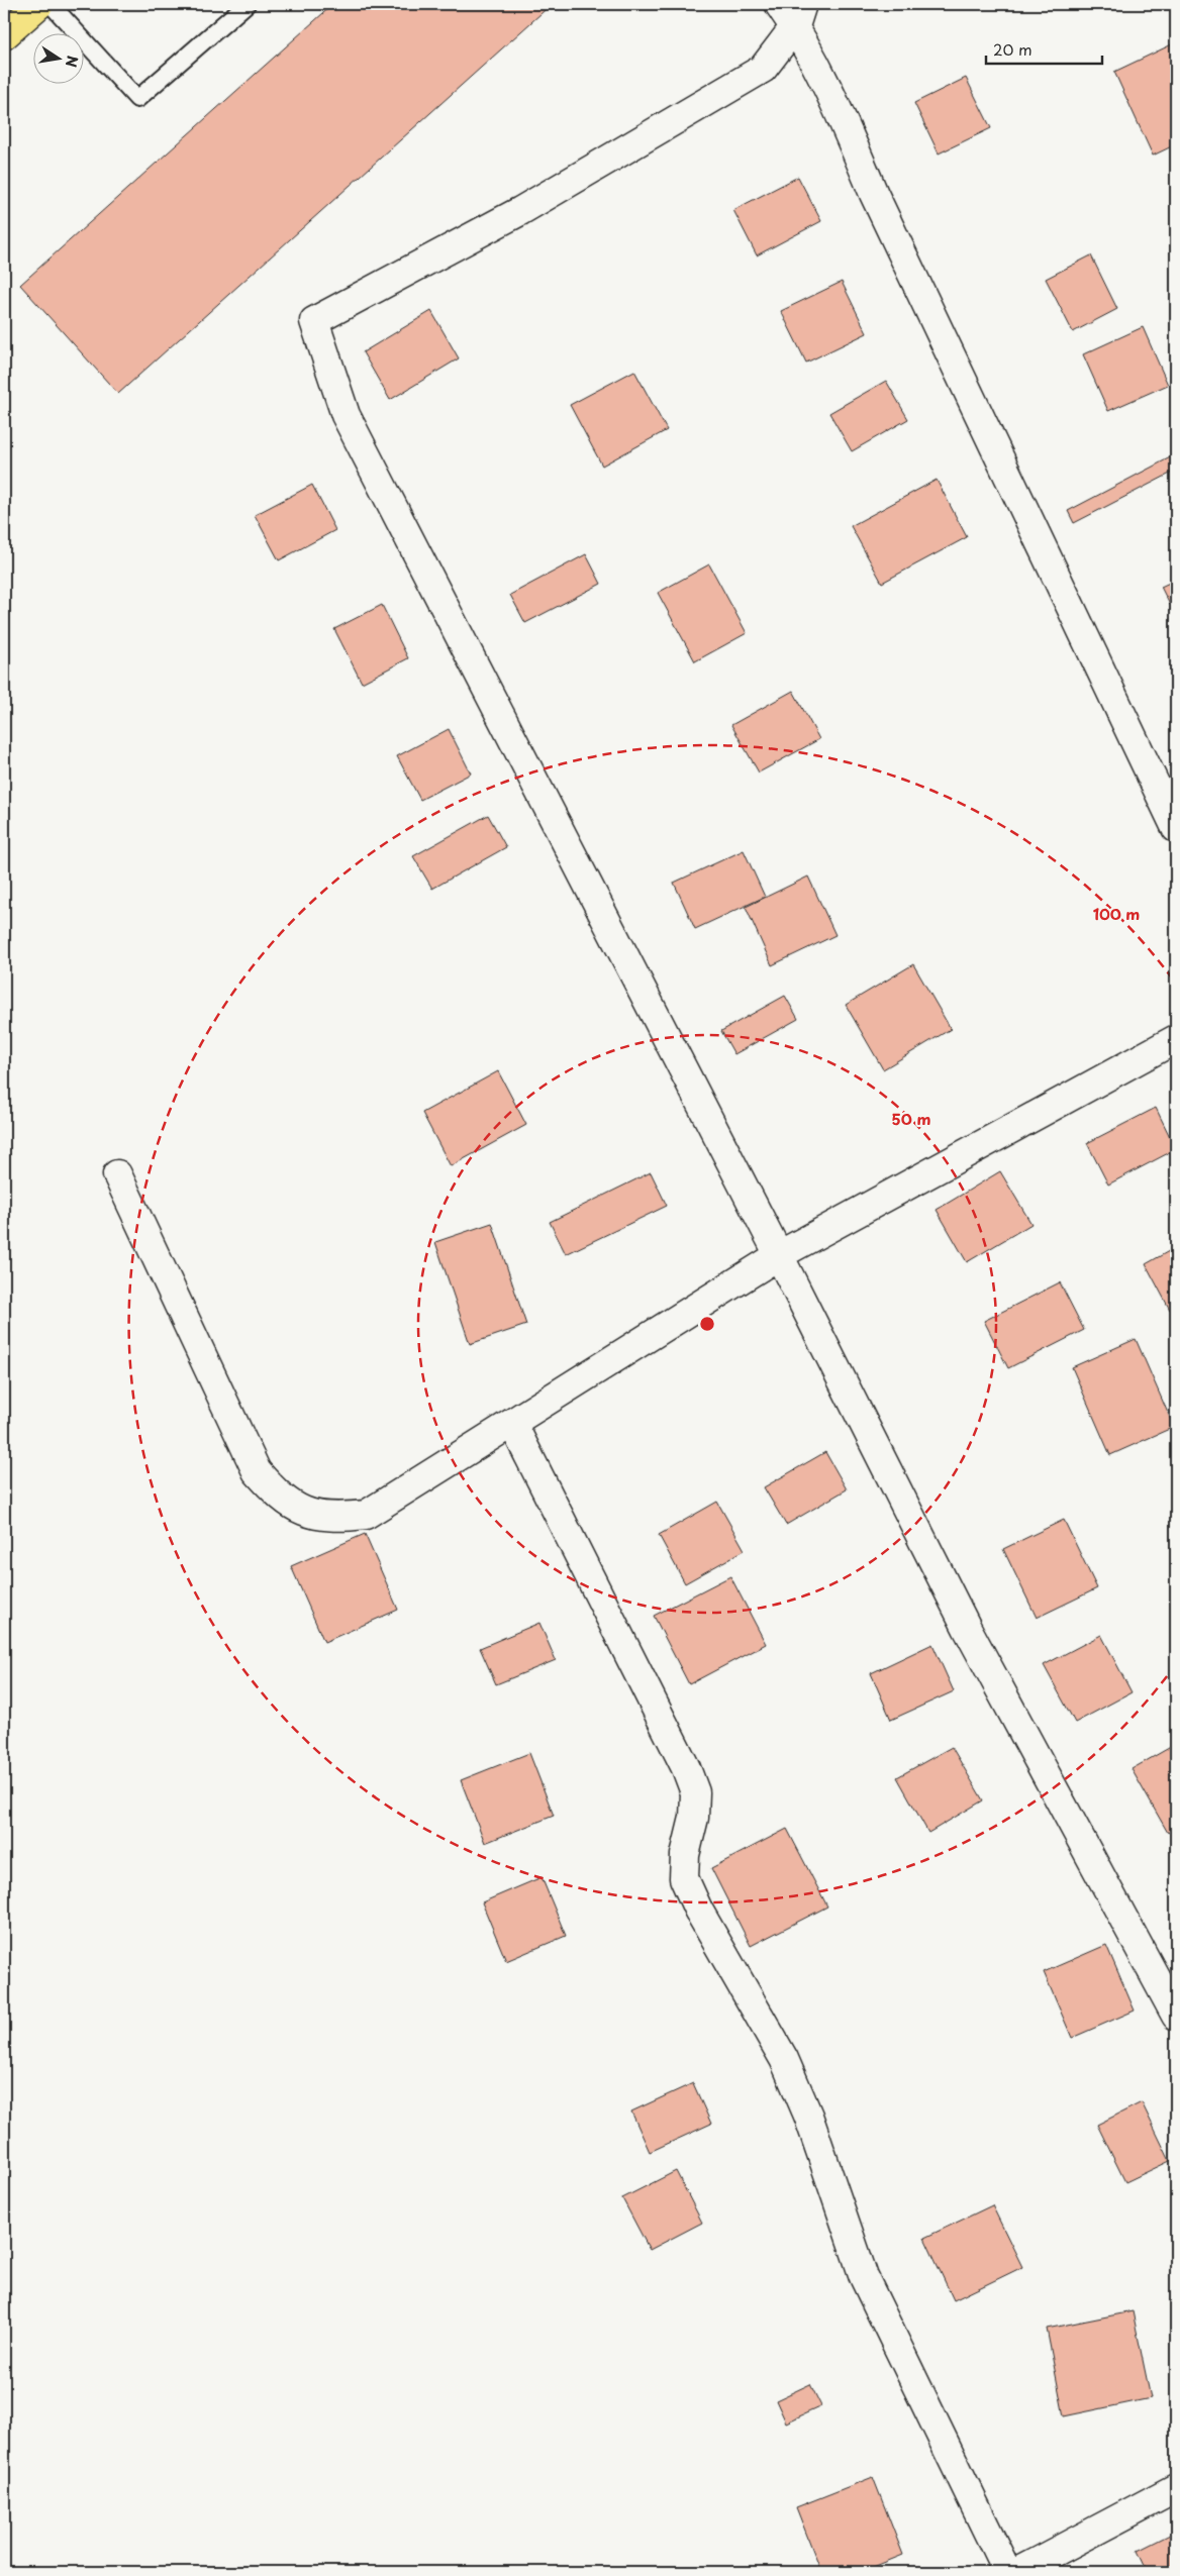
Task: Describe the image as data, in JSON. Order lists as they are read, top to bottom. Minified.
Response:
{"scale_bar":"20 m","north":"right","rings":["100 m","50 m"]}
